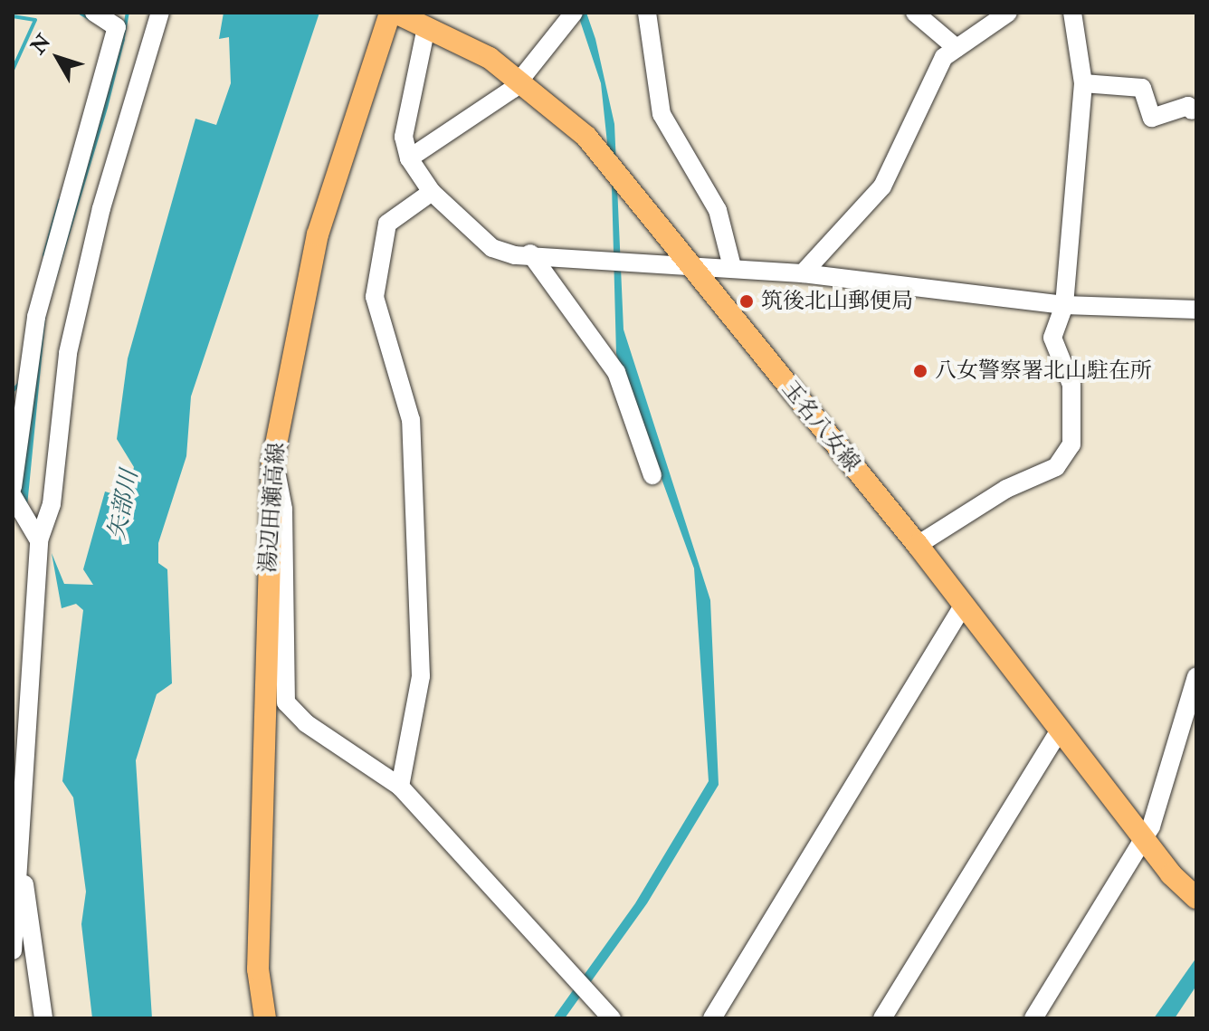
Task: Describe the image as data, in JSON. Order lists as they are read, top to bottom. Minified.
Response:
{"streets":{"main road":["玉名八女線","湯辺田瀬高線"]},"crossings":[["玉名八女線","湯辺田瀬高線"]],"water":["矢部川"],"places":["筑後北山郵便局","八女警察署北山駐在所"],"north":"top left"}
